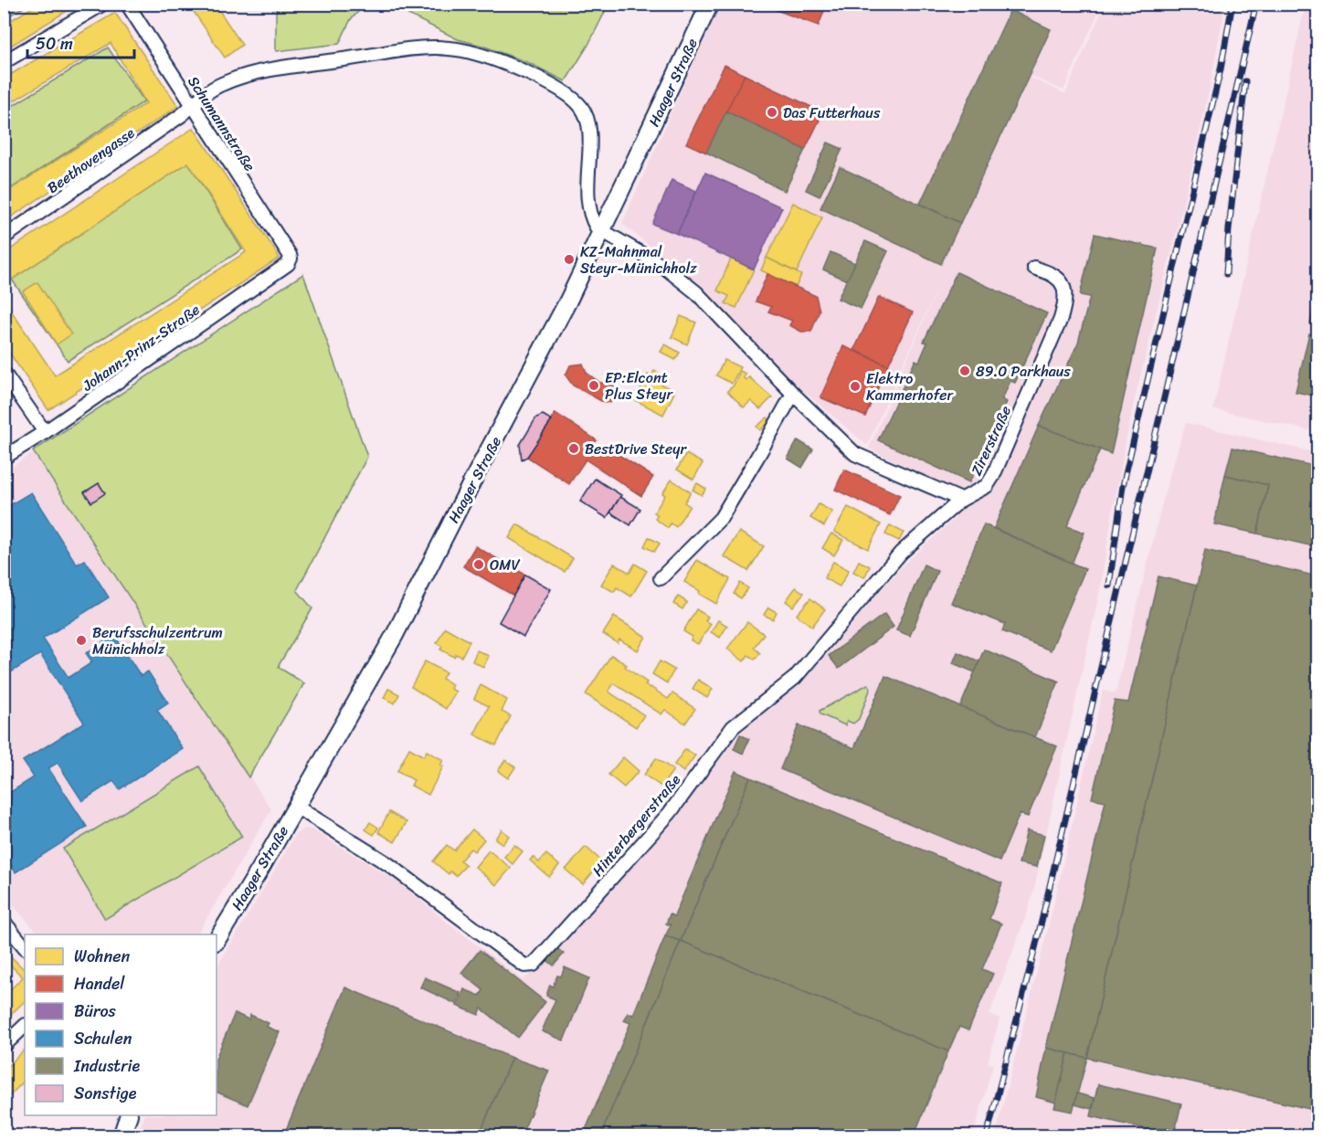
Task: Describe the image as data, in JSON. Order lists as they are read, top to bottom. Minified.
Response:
{"streets":{"main road":["Haager Straße"],"street":["Schumannstraße","Beethovengasse","Johann-Prinz-Straße","Zirerstraße","Hinterbergerstraße"]},"crossings":[["Haager Straße","Beethovengasse"],["Haager Straße","Hinterbergerstraße"],["Schumannstraße","Beethovengasse"],["Schumannstraße","Johann-Prinz-Straße"],["Zirerstraße","Hinterbergerstraße"]],"places":["Das Futterhaus","KZ-Mahnmal Steyr-Münichholz","89.0 Parkhaus","EP:Elcont Plus Steyr","Elektro Kammerhofer","BestDrive Steyr","OMV","Berufsschulzentrum Münichholz"],"legend":["Wohnen","Handel","Büros","Schulen","Industrie","Sonstige"],"scale_bar":"50 m"}
